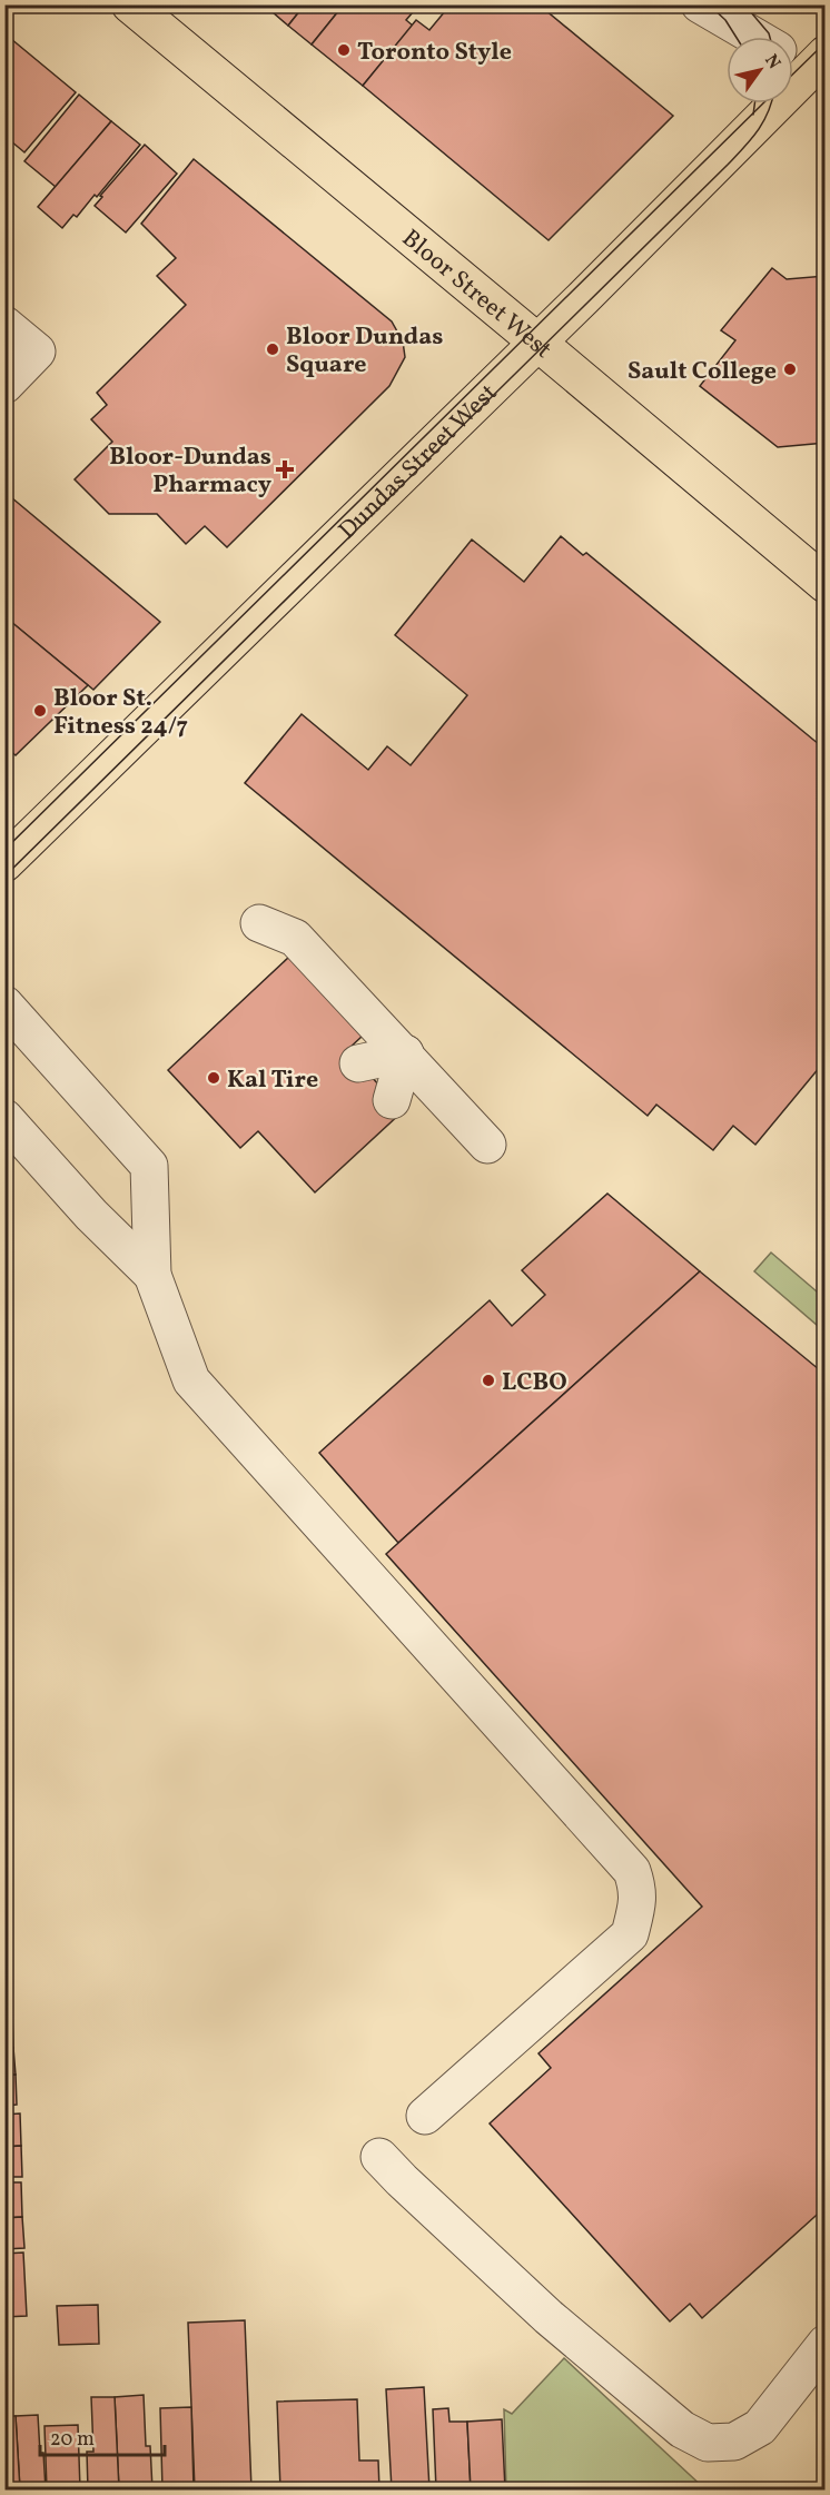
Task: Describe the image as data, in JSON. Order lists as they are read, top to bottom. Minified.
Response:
{"streets":{"main road":["Bloor Street West","Dundas Street West"]},"crossings":[["Bloor Street West","Dundas Street West"]],"places":{"other":["Toronto Style","Bloor Dundas Square","Sault College","Bloor St. Fitness 24/7","Kal Tire","LCBO"],"health":["Bloor-Dundas Pharmacy"]},"scale_bar":"20 m","north":"top right"}
